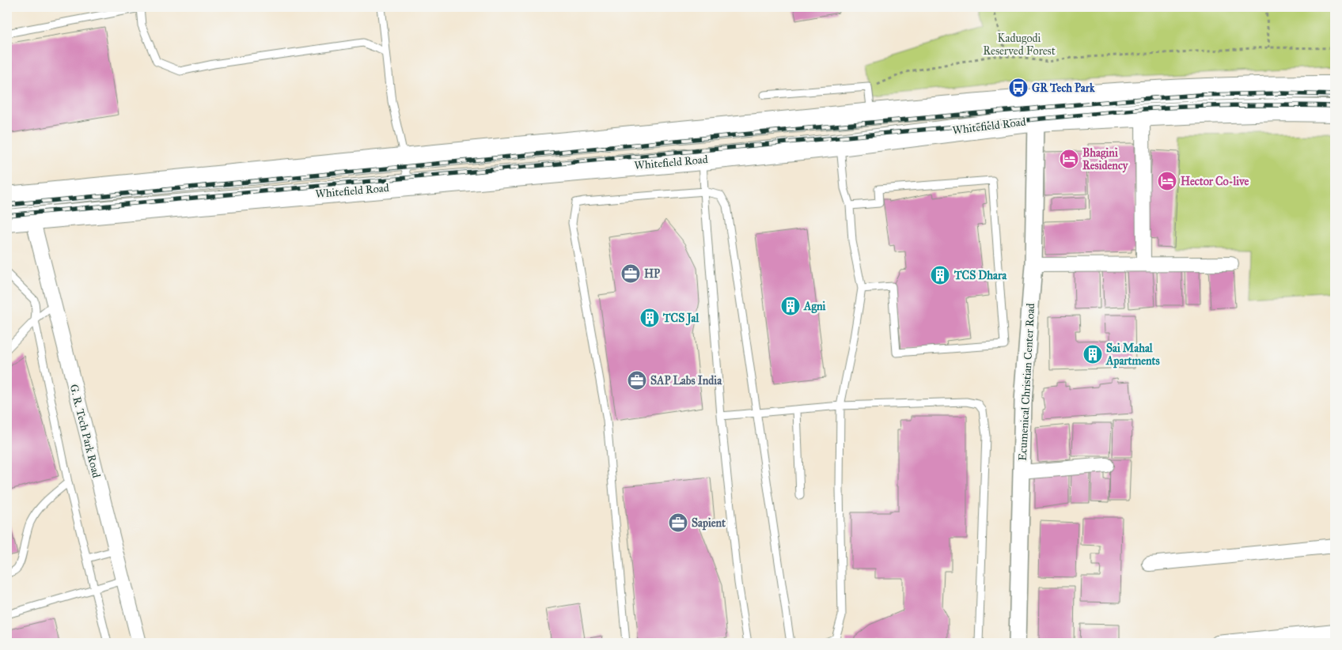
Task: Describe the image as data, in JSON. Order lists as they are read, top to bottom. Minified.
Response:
{"streets":{"main road":["Whitefield Road"],"street":["Ecumenical Christian Center Road","G. R. Tech Park Road"]},"crossings":[["Whitefield Road","Ecumenical Christian Center Road"],["Whitefield Road","G. R. Tech Park Road"]],"parks":["Kadugodi Reserved Forest"],"places":{"bus stop":["GR Tech Park"],"hotel":["Bhagini Residency","Hector Co-live"],"office":["HP","SAP Labs India","Sapient"],"building":["TCS Dhara","Agni","TCS Jal","Sai Mahal Apartments"]}}
